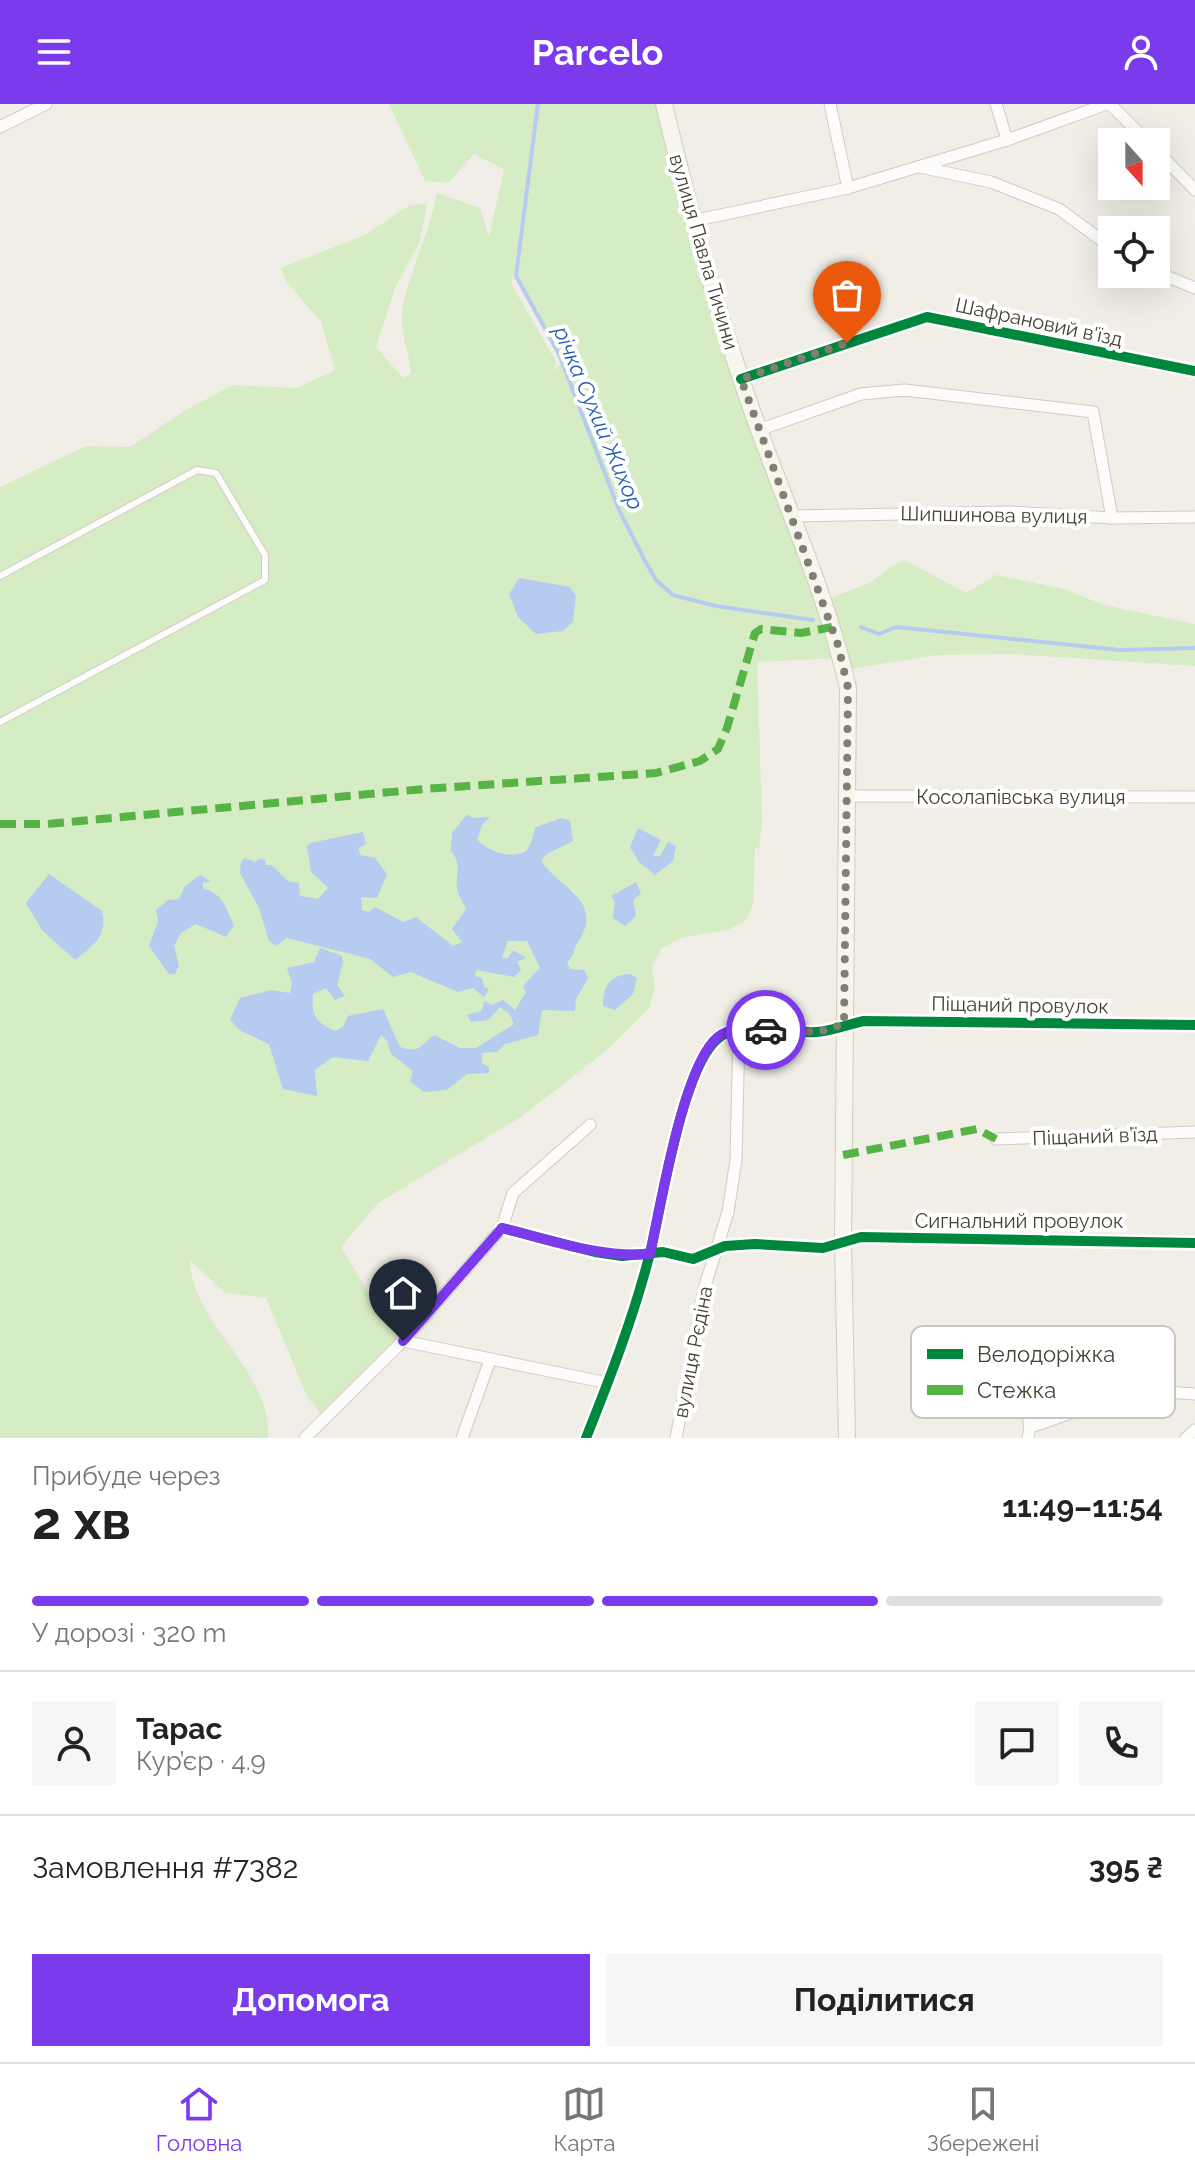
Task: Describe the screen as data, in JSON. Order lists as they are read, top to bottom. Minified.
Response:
{"streets":{"main road":["вулиця Павла Тичини"],"street":["Шафрановий в'їзд","Шипшинова вулиця","Косолапівська вулиця","Піщаний провулок","Піщаний в’їзд","Сигнальний провулок","вулиця Рєдіна"]},"crossings":[["вулиця Павла Тичини","Шафрановий в'їзд"],["вулиця Павла Тичини","Шипшинова вулиця"],["вулиця Павла Тичини","Косолапівська вулиця"],["вулиця Павла Тичини","Піщаний провулок"],["вулиця Павла Тичини","Сигнальний провулок"],["Піщаний провулок","вулиця Рєдіна"],["Сигнальний провулок","вулиця Рєдіна"]],"water":["річка Сухий Жихор"],"legend":["Велодоріжка","Стежка"],"north":"bottom","page":{"header":"Parcelo","heading":["2 хв","Прибуде через","11:49–11:54"],"panel":["Тарас","Кур’єр · 4.9","Замовлення #7382","395 ₴"],"bar":"У дорозі · 320 m","buttons":["Допомога","Поділитися"],"tabs":["Головна","Карта","Збережені"]}}
